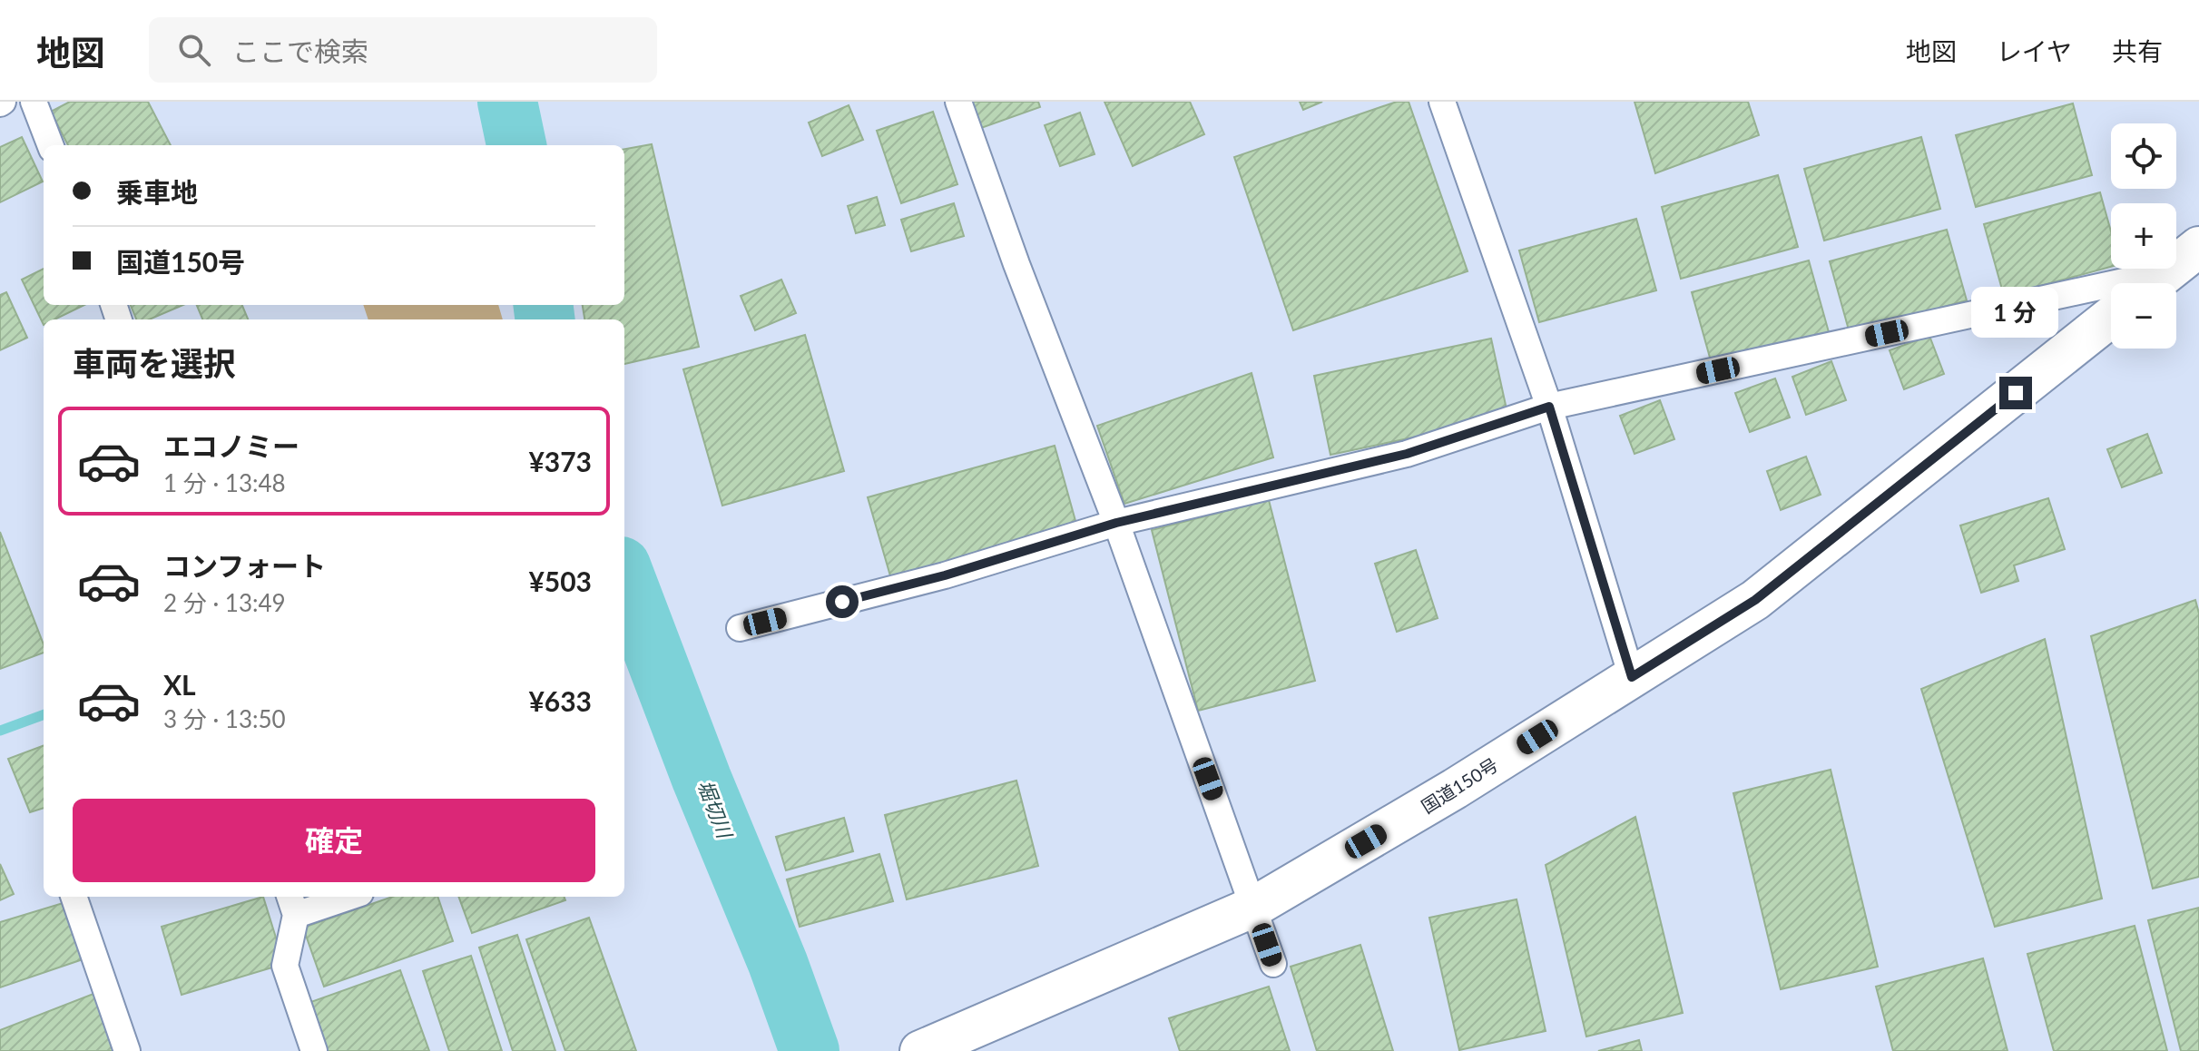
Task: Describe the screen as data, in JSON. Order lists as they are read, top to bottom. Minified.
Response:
{"streets":{"highway":["国道150号"]},"water":["堀切川"],"page":{"header":"地図","search":"ここで検索","nav":["地図","レイヤ","共有"],"map_buttons":["+","−"],"banner":["乗車地","国道150号"],"bubble":"1 分","heading":"車両を選択","list":[{"name":"エコノミー","note":"1 分 · 13:48","value":"¥373"},{"name":"コンフォート","note":"2 分 · 13:49","value":"¥503"},{"name":"XL","note":"3 分 · 13:50","value":"¥633"}],"buttons":"確定"}}
